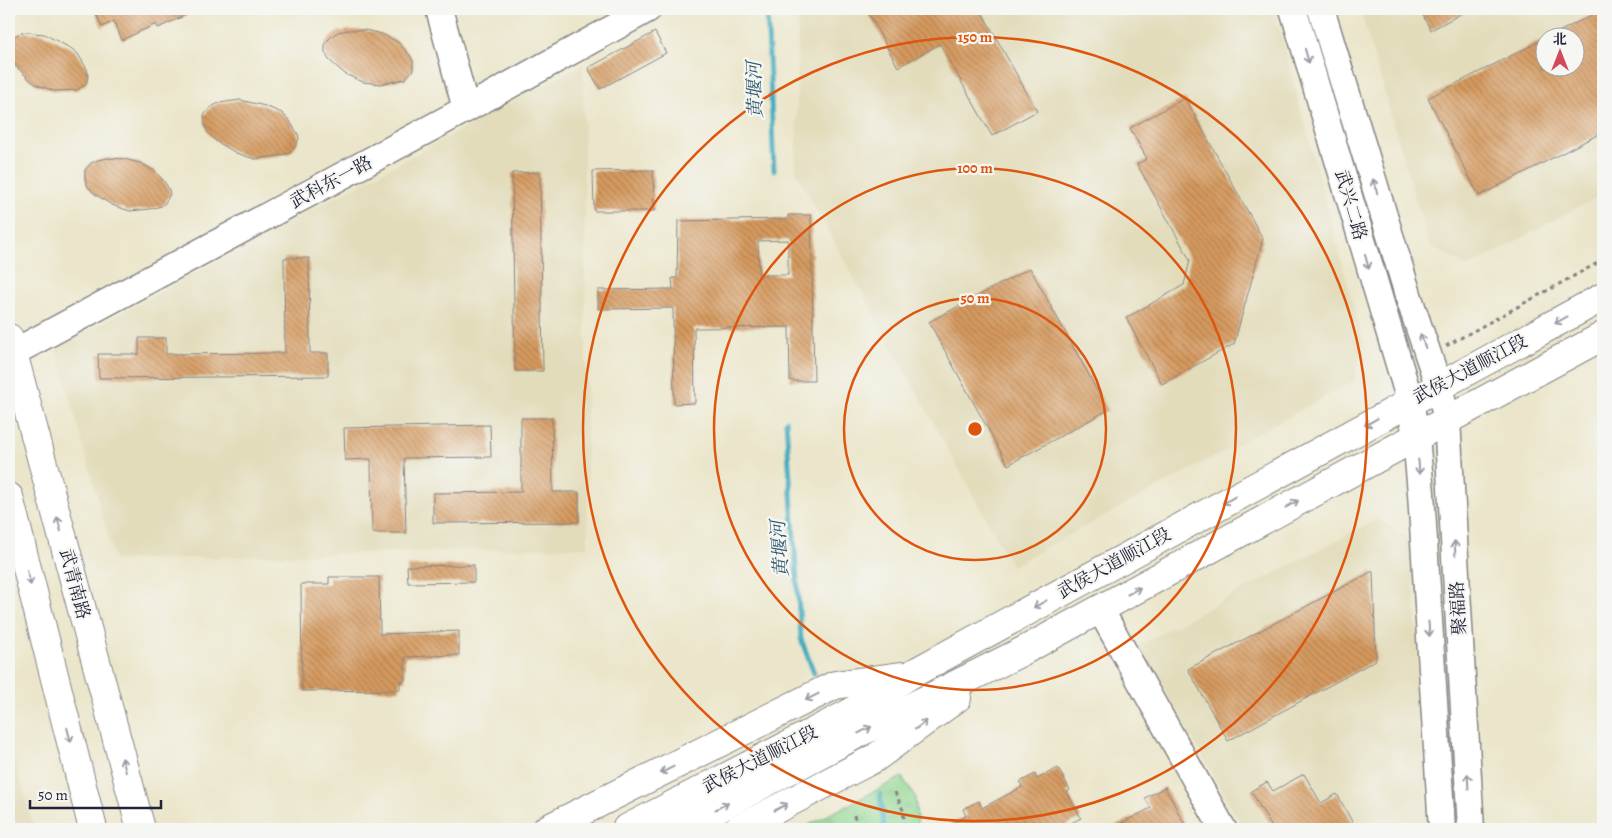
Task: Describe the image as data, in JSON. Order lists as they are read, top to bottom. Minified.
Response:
{"streets":{"main road":["武侯大道顺江段","武青南路"],"street":["武科东一路","武兴二路","聚福路"]},"crossings":[["武科东一路","武青南路"],["武兴二路","武侯大道顺江段"],["武侯大道顺江段","聚福路"]],"one_way":["武兴二路","聚福路"],"water":["黄堰河"],"scale_bar":"50 m","north":"top","rings":["150 m","100 m","50 m"]}
